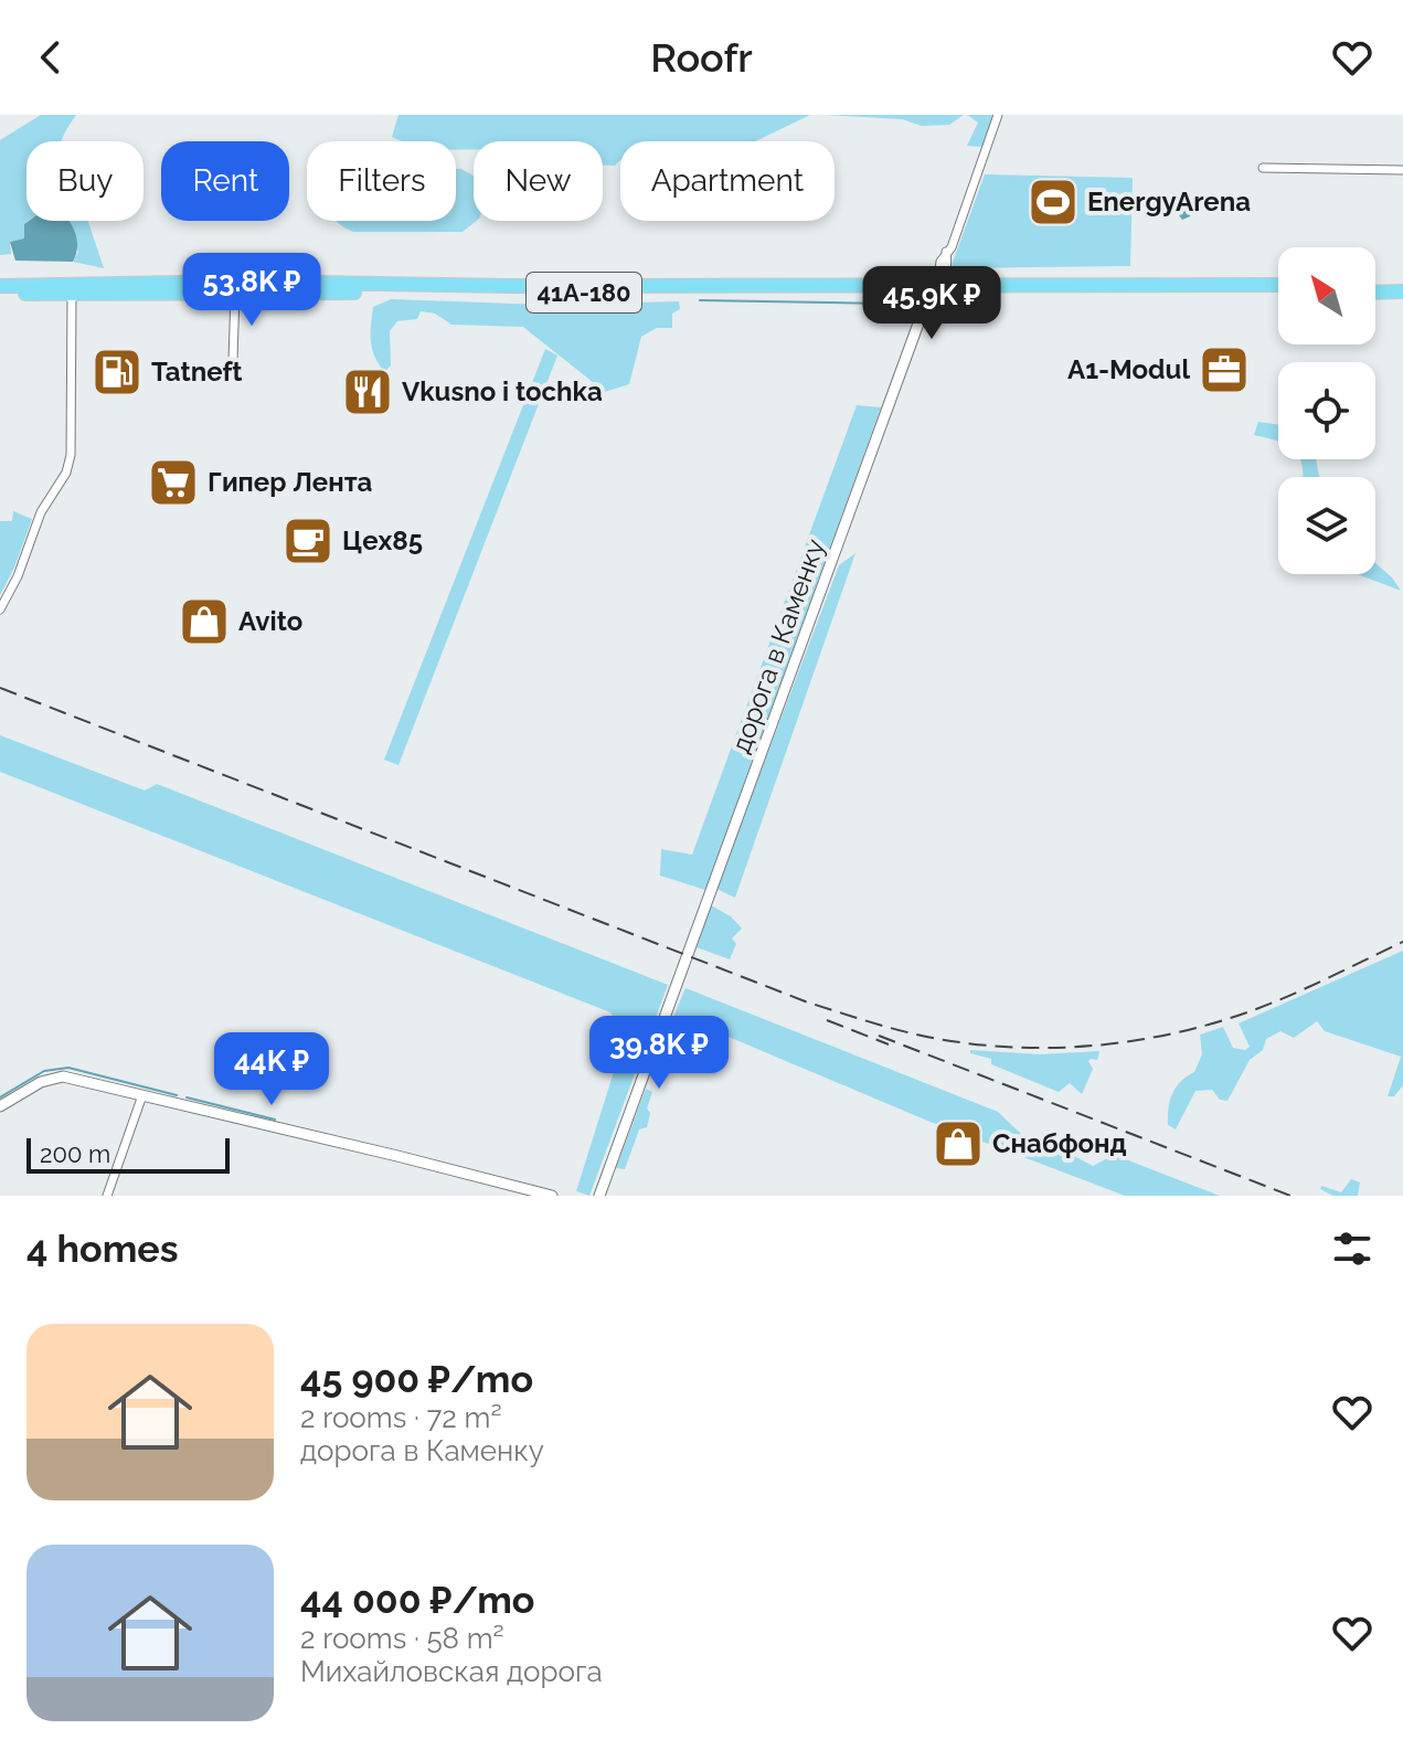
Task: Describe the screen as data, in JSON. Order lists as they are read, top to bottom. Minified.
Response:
{"streets":{"main road":["41А-180"],"street":["дорога в Каменку"]},"crossings":[["41А-180","дорога в Каменку"]],"places":{"sports":["EnergyArena"],"office":["A1-Modul"],"fuel station":["Tatneft"],"restaurant":["Vkusno i tochka"],"supermarket":["Гипер Лента"],"cafe":["Цех85"],"shop":["Avito","Снабфонд"]},"scale_bar":"200 m","north":"top left","page":{"header":"Roofr","chip":["Buy","Rent","Filters","New","Apartment"],"price":["53.8K ₽","45.9K ₽","39.8K ₽","44K ₽"],"scale":"200 m","heading":"4 homes","list":[{"name":"45 900 ₽/mo","note":"2 rooms · 72 m² · дорога в Каменку"},{"name":"44 000 ₽/mo","note":"2 rooms · 58 m² · Михайловская дорога"}]}}
